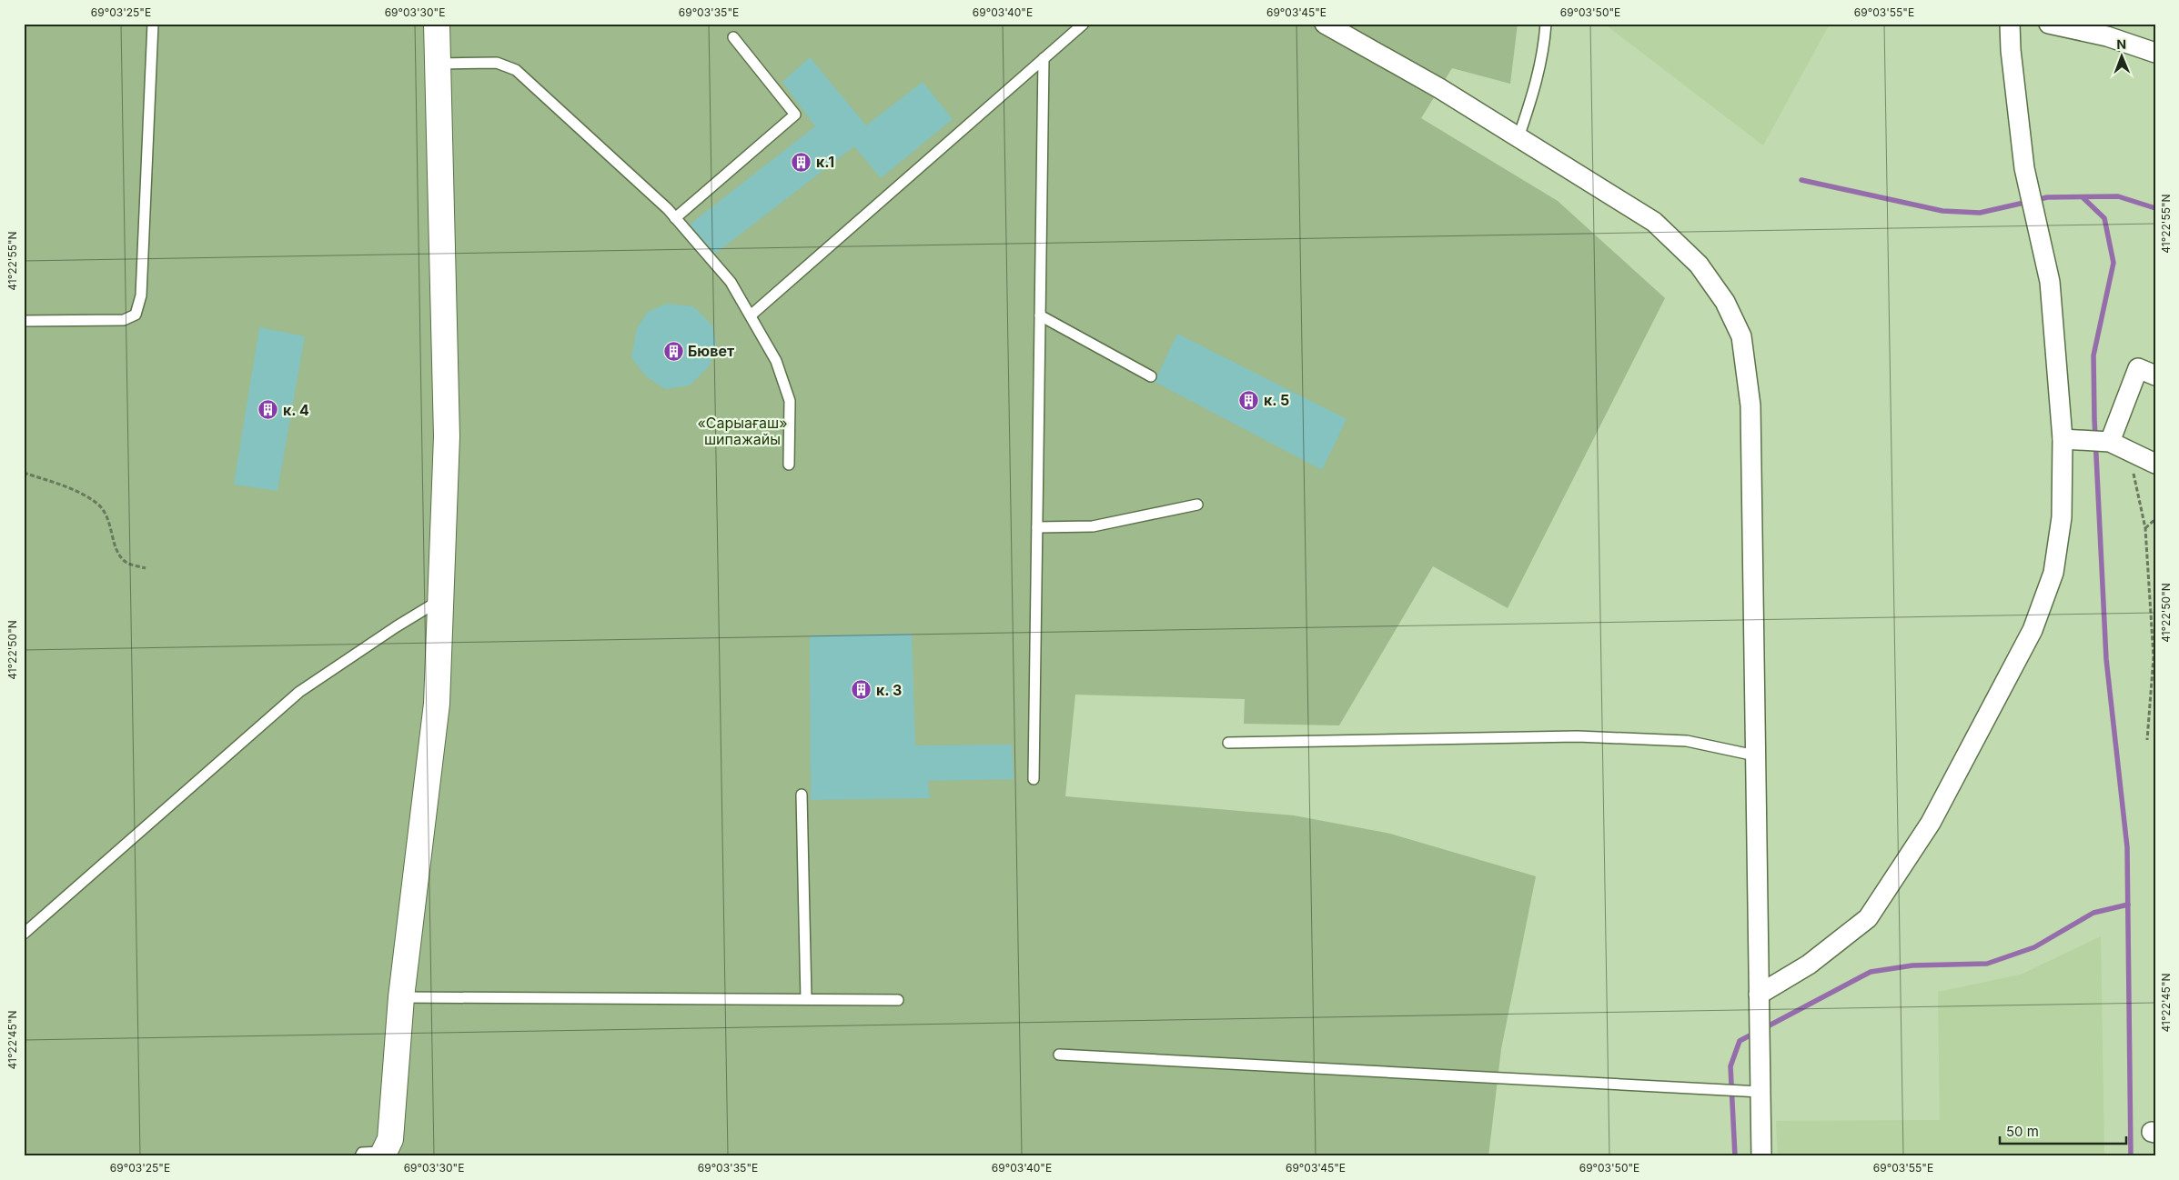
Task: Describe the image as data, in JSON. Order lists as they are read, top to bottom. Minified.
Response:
{"parks":["«Сарыағаш» шипажайы"],"places":{"building":["к.1","Бювет","к. 5","к. 4","к. 3"]},"scale_bar":"50 m","north":"top","coordinates":["69°03'25\"E","69°03'30\"E","69°03'35\"E","69°03'40\"E","69°03'45\"E","69°03'50\"E","69°03'55\"E","41°22'55\"N","41°22'50\"N","41°22'45\"N"]}
